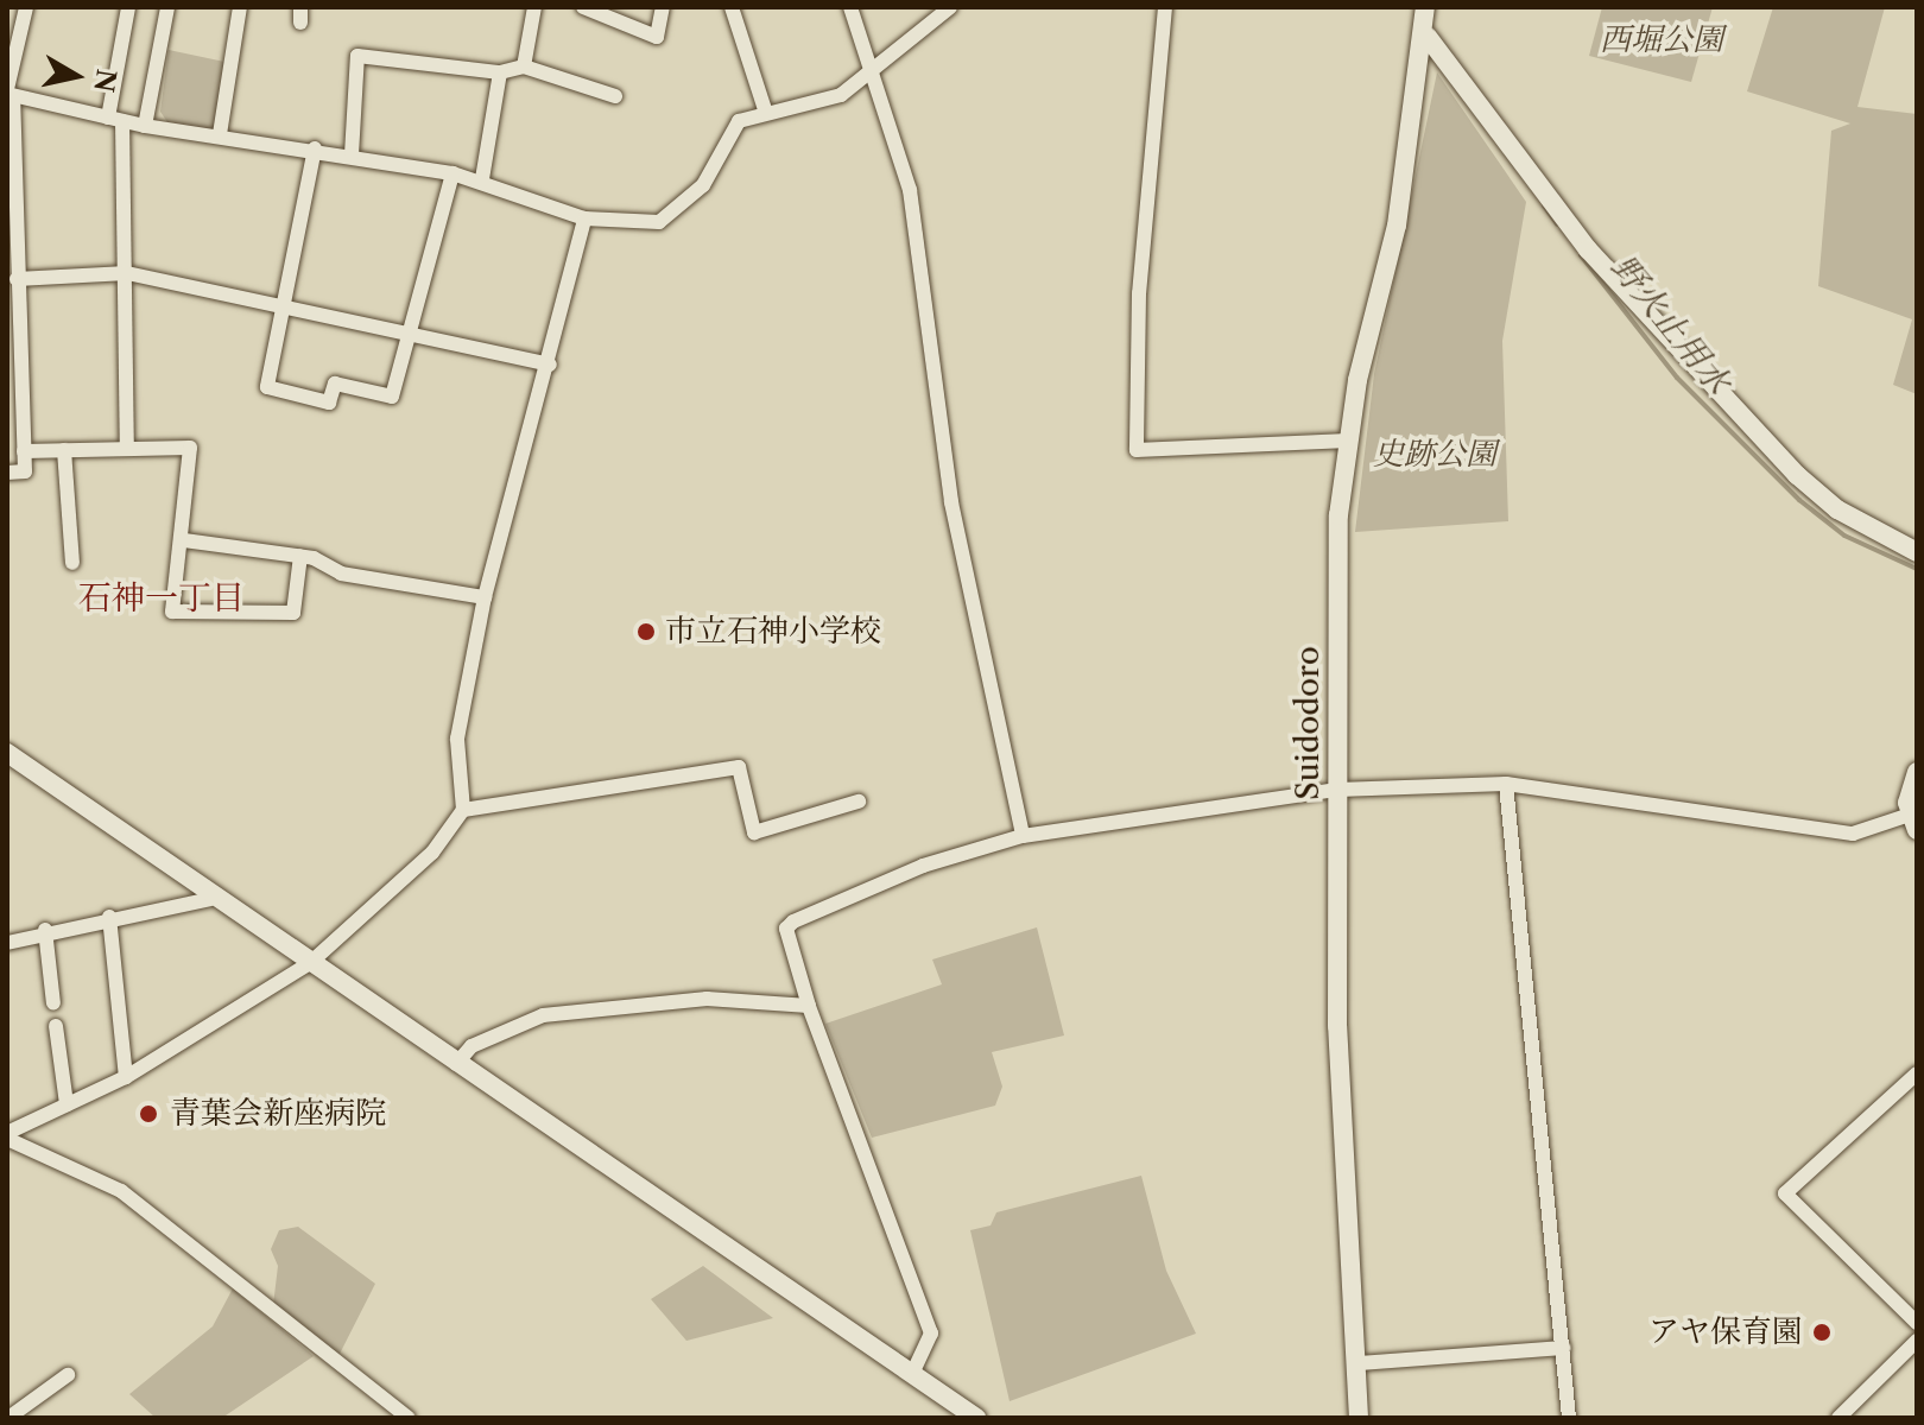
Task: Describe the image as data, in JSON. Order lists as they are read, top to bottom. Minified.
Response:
{"streets":{"street":["Suidodoro"]},"districts":["石神一丁目"],"water":["野火止用水"],"parks":["西堀公園","史跡公園"],"places":["市立石神小学校","青葉会新座病院","アヤ保育園"],"north":"right"}
